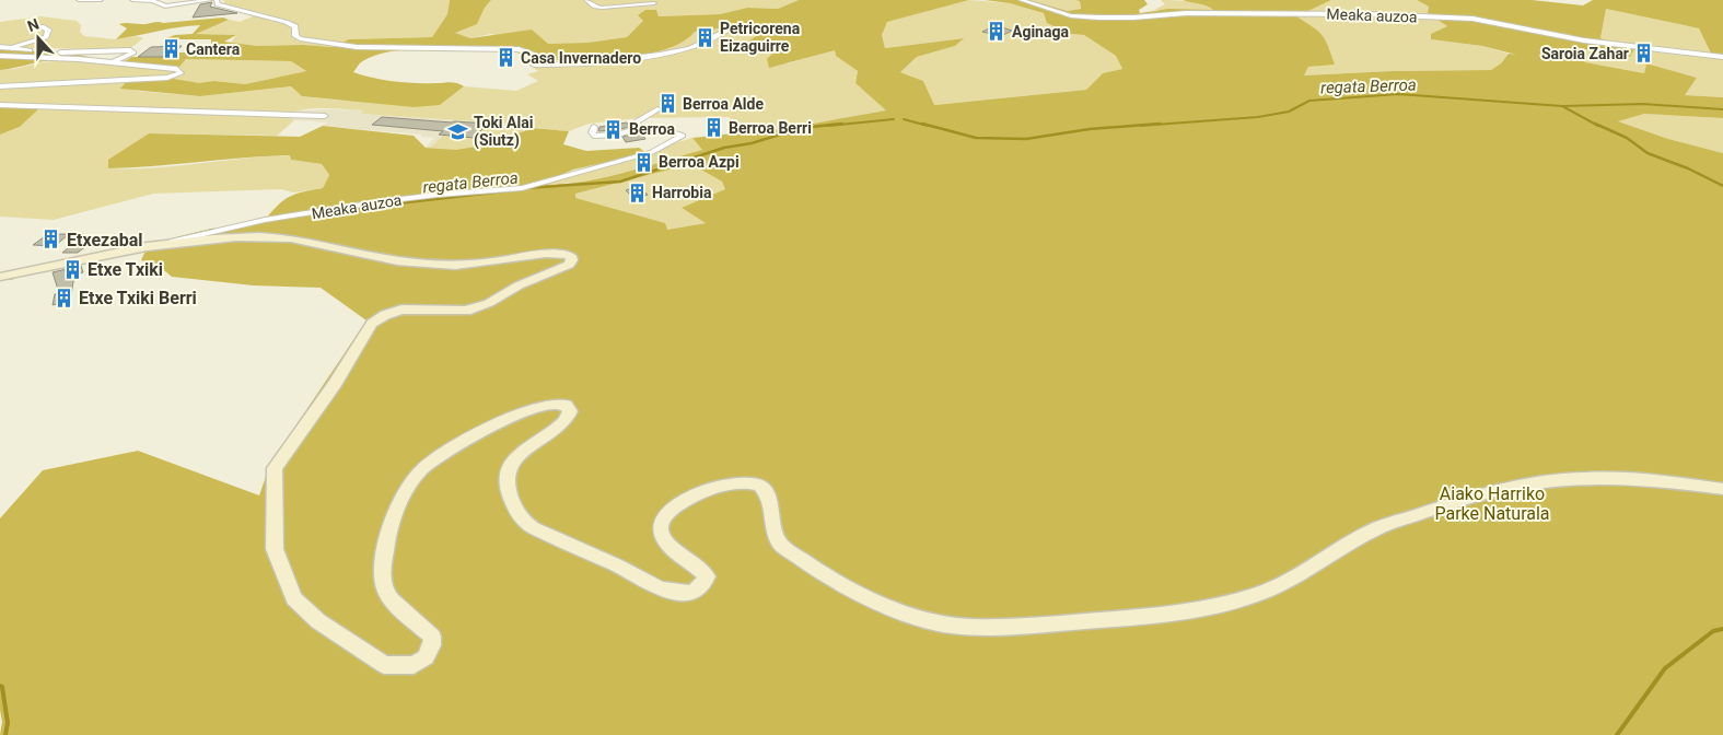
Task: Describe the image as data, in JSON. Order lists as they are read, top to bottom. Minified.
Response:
{"streets":{"street":["Meaka auzoa"]},"water":["regata Berroa"],"parks":["Aiako Harriko Parke Naturala"],"places":{"building":["Aginaga","Petricorena Eizaguirre","Cantera","Saroia Zahar","Casa Invernadero","Berroa Alde","Berroa Berri","Berroa","Berroa Azpi","Harrobia","Etxezabal","Etxe Txiki","Etxe Txiki Berri"],"school or university":["Toki Alai (Siutz)"]},"north":"top"}
